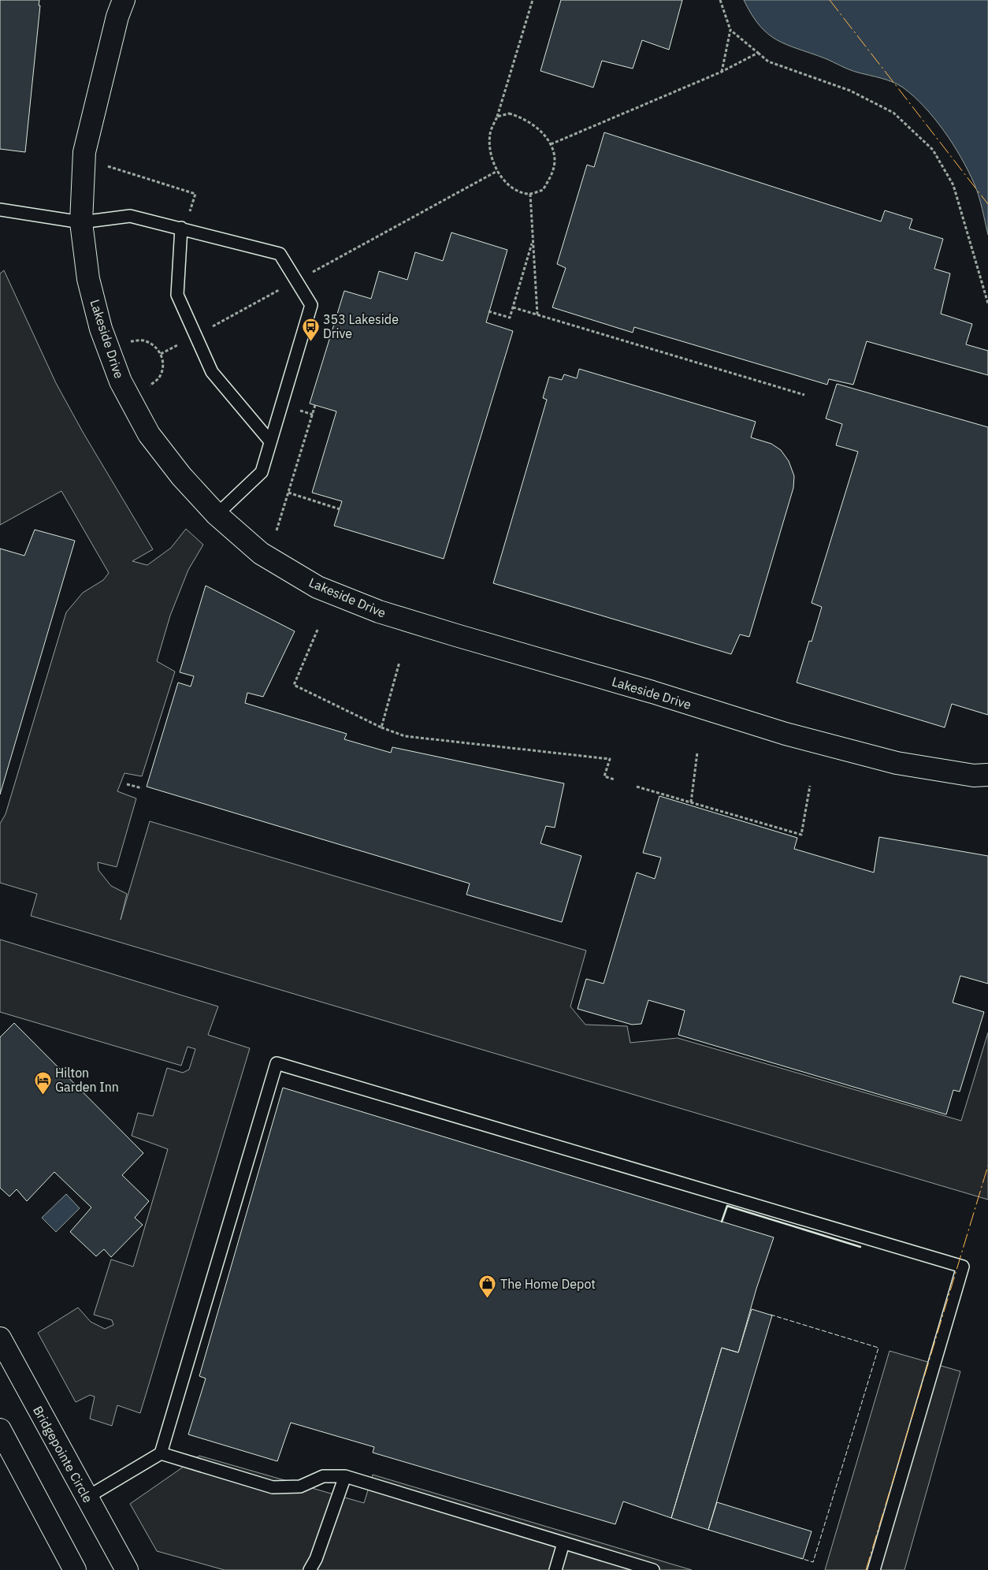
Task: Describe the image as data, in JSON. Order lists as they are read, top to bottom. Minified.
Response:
{"streets":{"street":["Lakeside Drive","Bridgepointe Circle"]},"places":{"bus stop":["353 Lakeside Drive"],"hotel":["Hilton Garden Inn"],"shop":["The Home Depot"]}}
